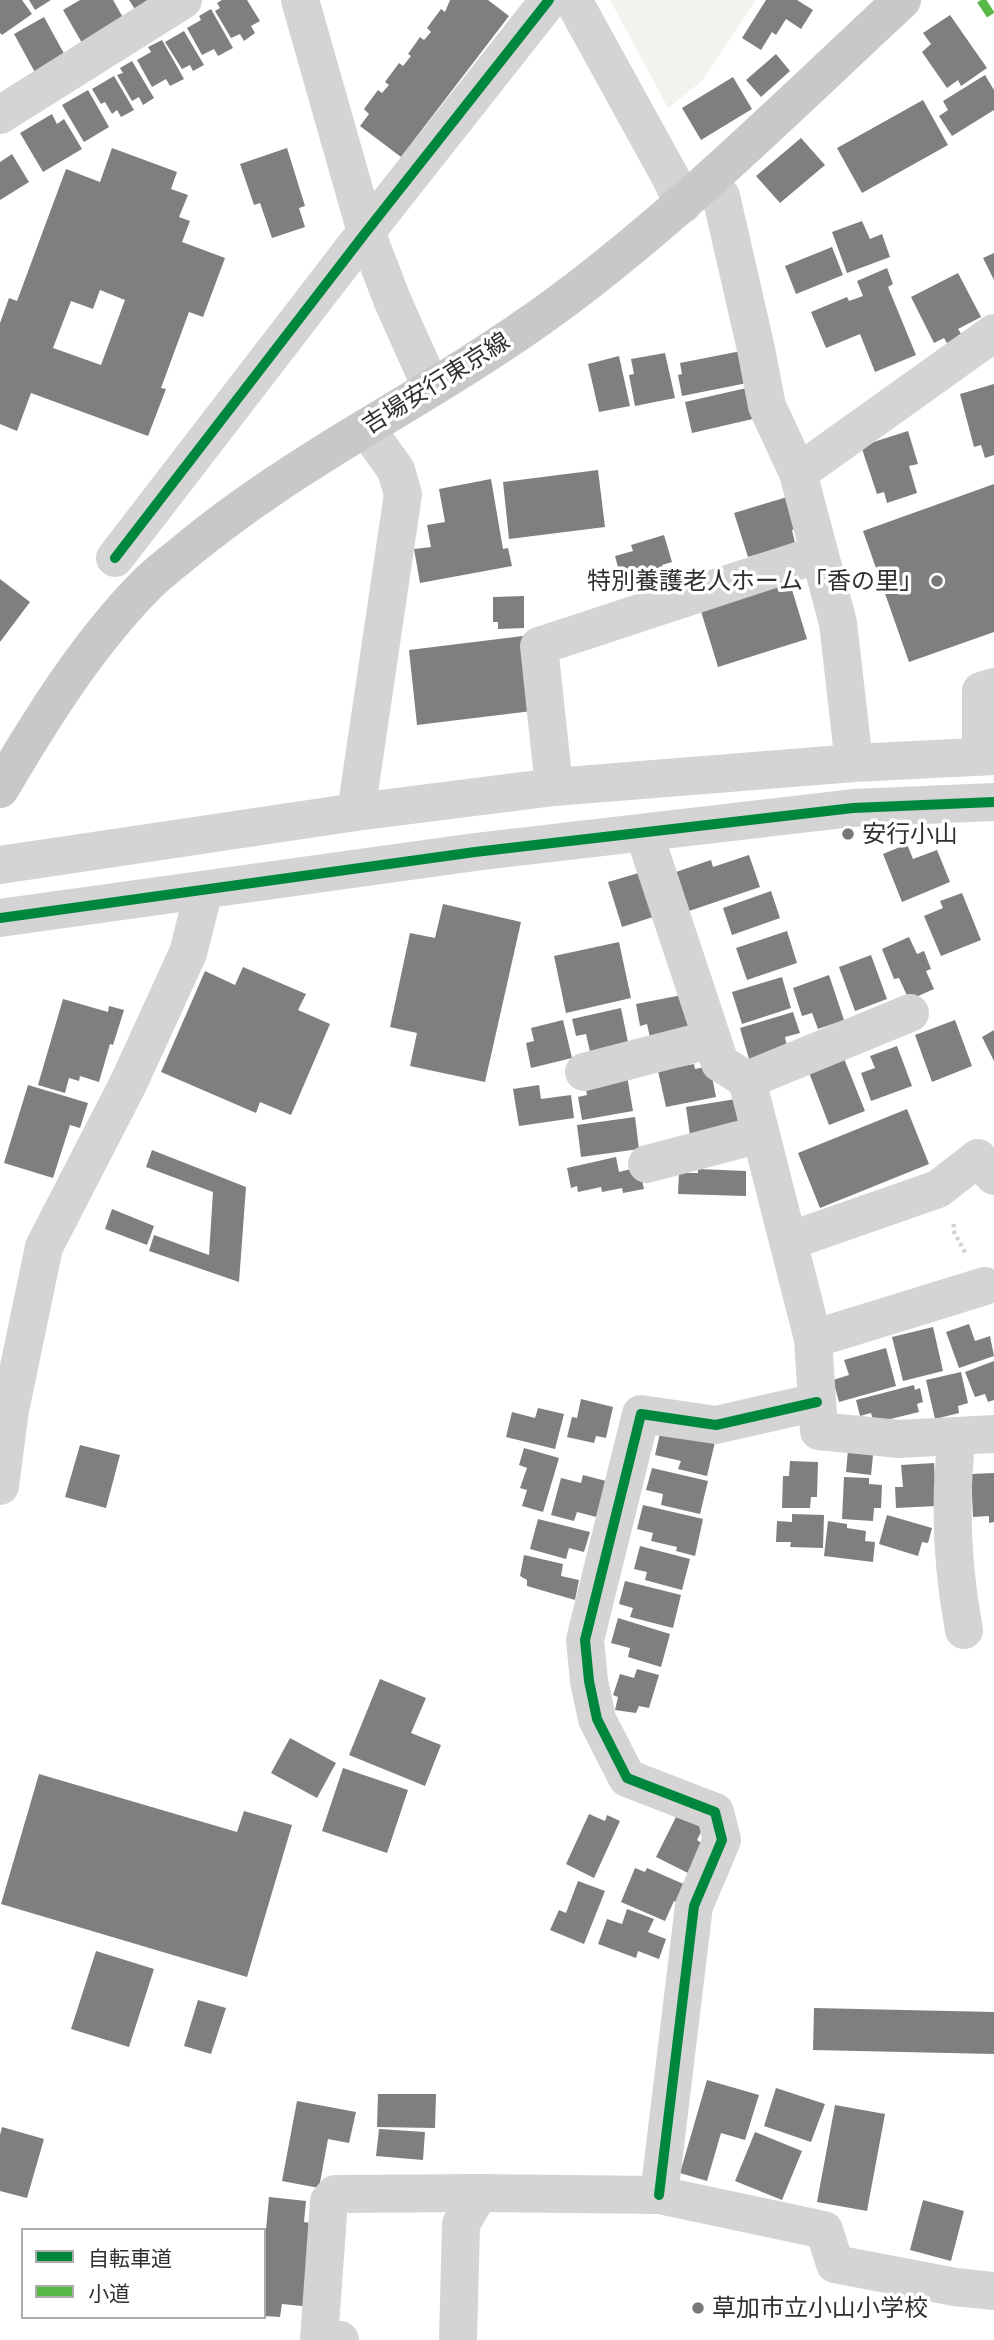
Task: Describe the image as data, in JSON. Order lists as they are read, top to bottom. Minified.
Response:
{"streets":{"main road":["吉場安行東京線"]},"places":["特別養護老人ホーム「香の里」","安行小山","草加市立小山小学校"],"legend":["自転車道","小道"]}
